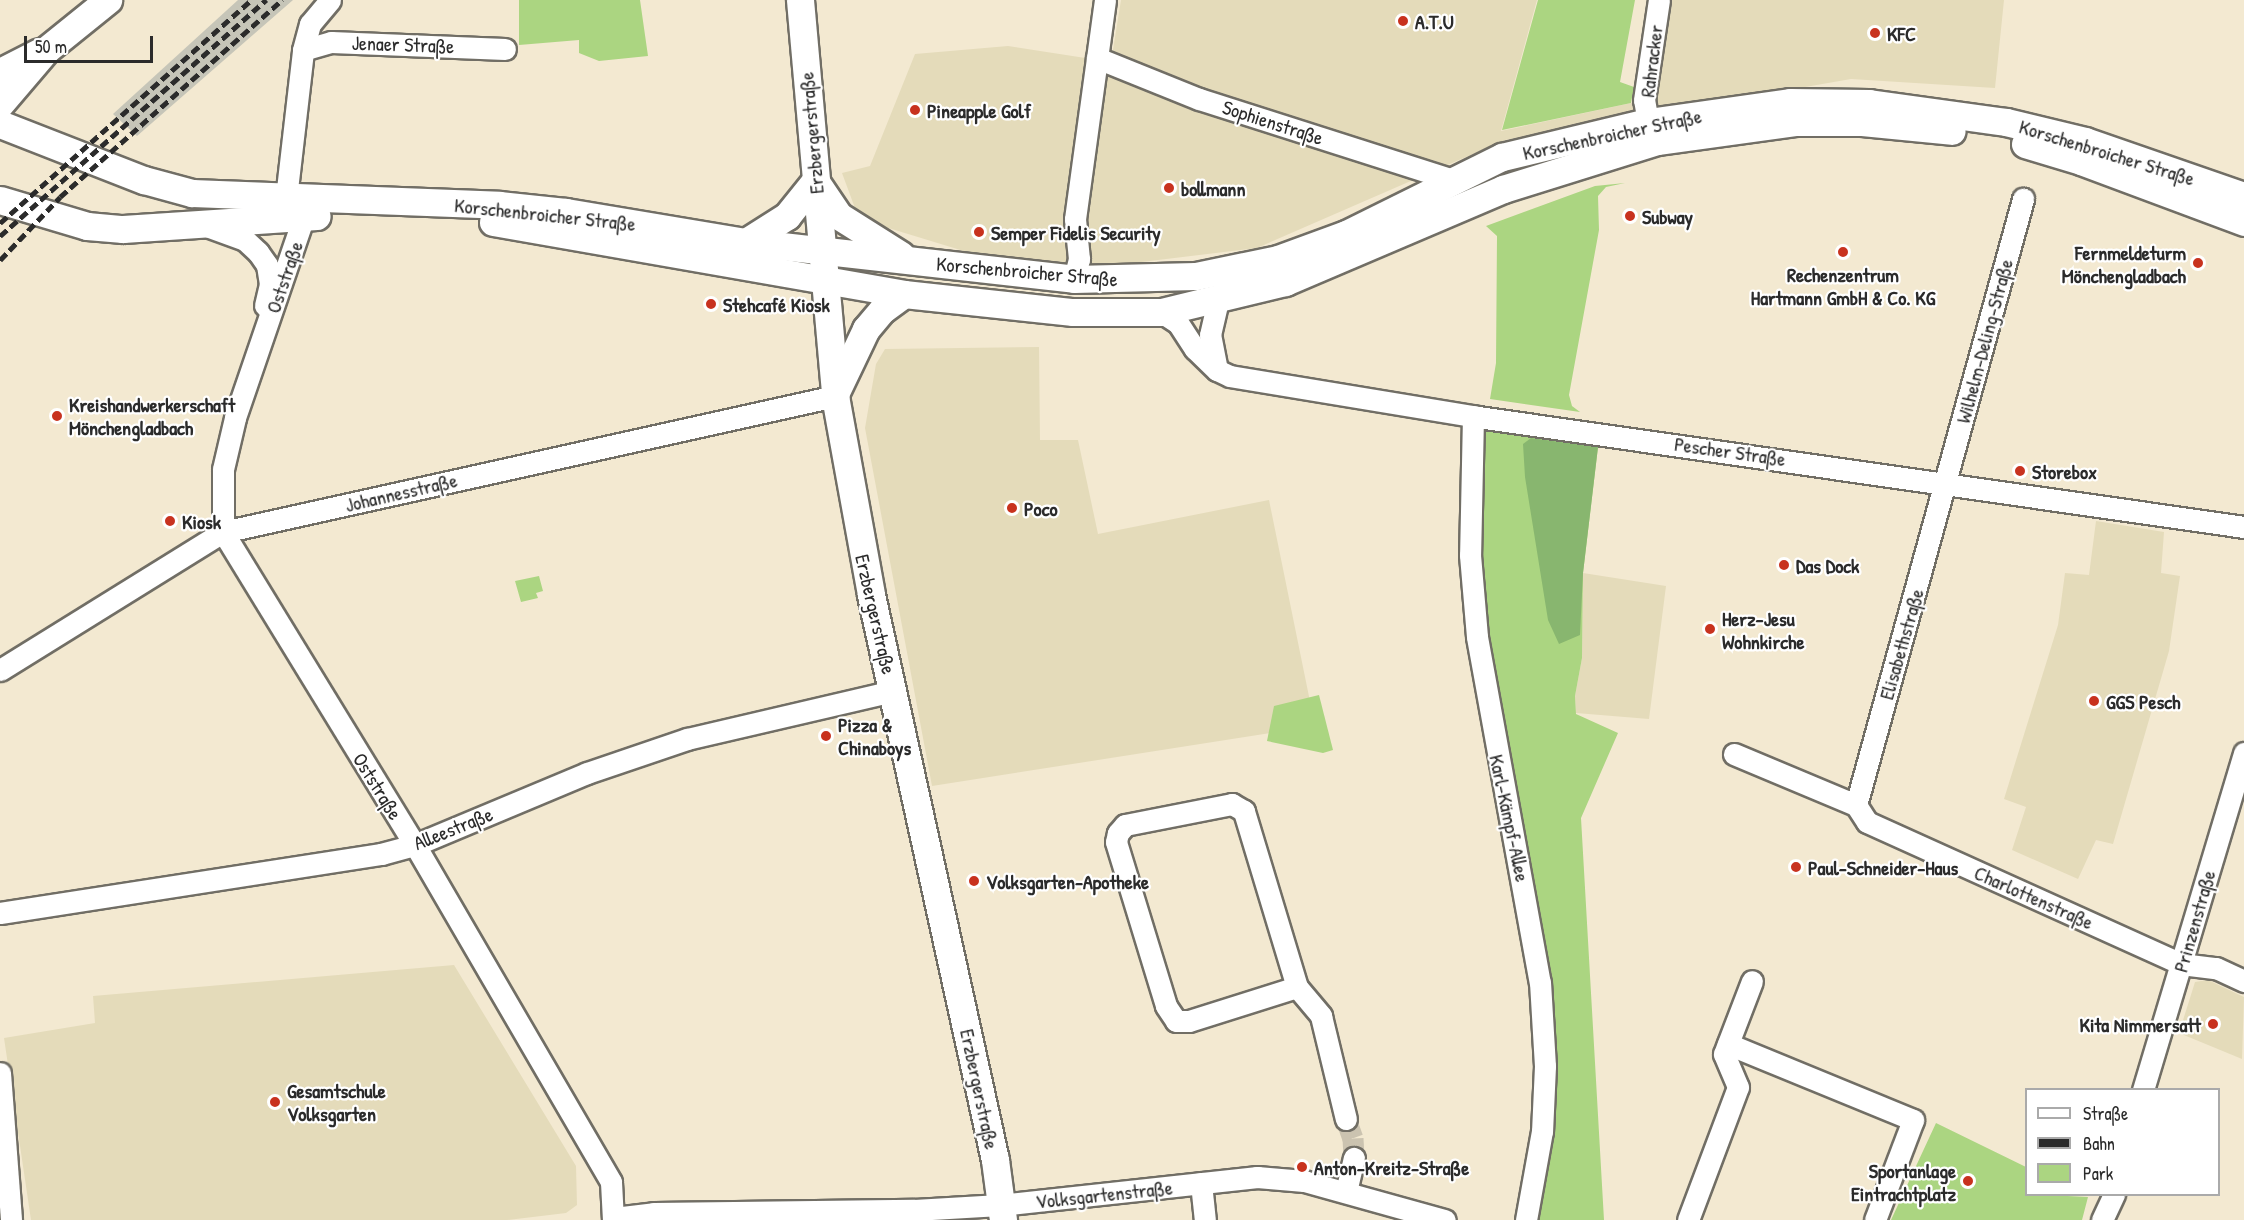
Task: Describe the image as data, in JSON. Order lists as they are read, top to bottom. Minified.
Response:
{"streets":{"main road":["Erzbergerstraße","Korschenbroicher Straße"],"street":["Jenaer Straße","Rahracker","Sophienstraße","Oststraße","Wilhelm-Deling-Straße","Pescher Straße","Johannesstraße","Elisabethstraße","Karl-Kämpf-Allee","Alleestraße","Charlottenstraße","Prinzenstraße","Volksgartenstraße"]},"crossings":[["Rahracker","Korschenbroicher Straße"],["Sophienstraße","Korschenbroicher Straße"],["Erzbergerstraße","Korschenbroicher Straße"],["Erzbergerstraße","Johannesstraße"],["Erzbergerstraße","Alleestraße"],["Erzbergerstraße","Volksgartenstraße"],["Korschenbroicher Straße","Oststraße"],["Korschenbroicher Straße","Pescher Straße"],["Oststraße","Johannesstraße"],["Oststraße","Alleestraße"],["Oststraße","Volksgartenstraße"],["Wilhelm-Deling-Straße","Pescher Straße"],["Wilhelm-Deling-Straße","Elisabethstraße"],["Pescher Straße","Elisabethstraße"],["Pescher Straße","Karl-Kämpf-Allee"],["Elisabethstraße","Charlottenstraße"],["Charlottenstraße","Prinzenstraße"]],"places":["A.T.U","KFC","Pineapple Golf","bollmann","Subway","Semper Fidelis Security","Rechenzentrum Hartmann GmbH & Co. KG","Fernmeldeturm Mönchengladbach","Stehcafé Kiosk","Kreishandwerkerschaft Mönchengladbach","Storebox","Poco","Kiosk","Das Dock","Herz-Jesu Wohnkirche","GGS Pesch","Pizza & Chinaboys","Paul-Schneider-Haus","Volksgarten-Apotheke","Kita Nimmersatt","Gesamtschule Volksgarten","Anton-Kreitz-Straße","Sportanlage Eintrachtplatz"],"legend":["Straße","Bahn","Park"],"scale_bar":"50 m"}
